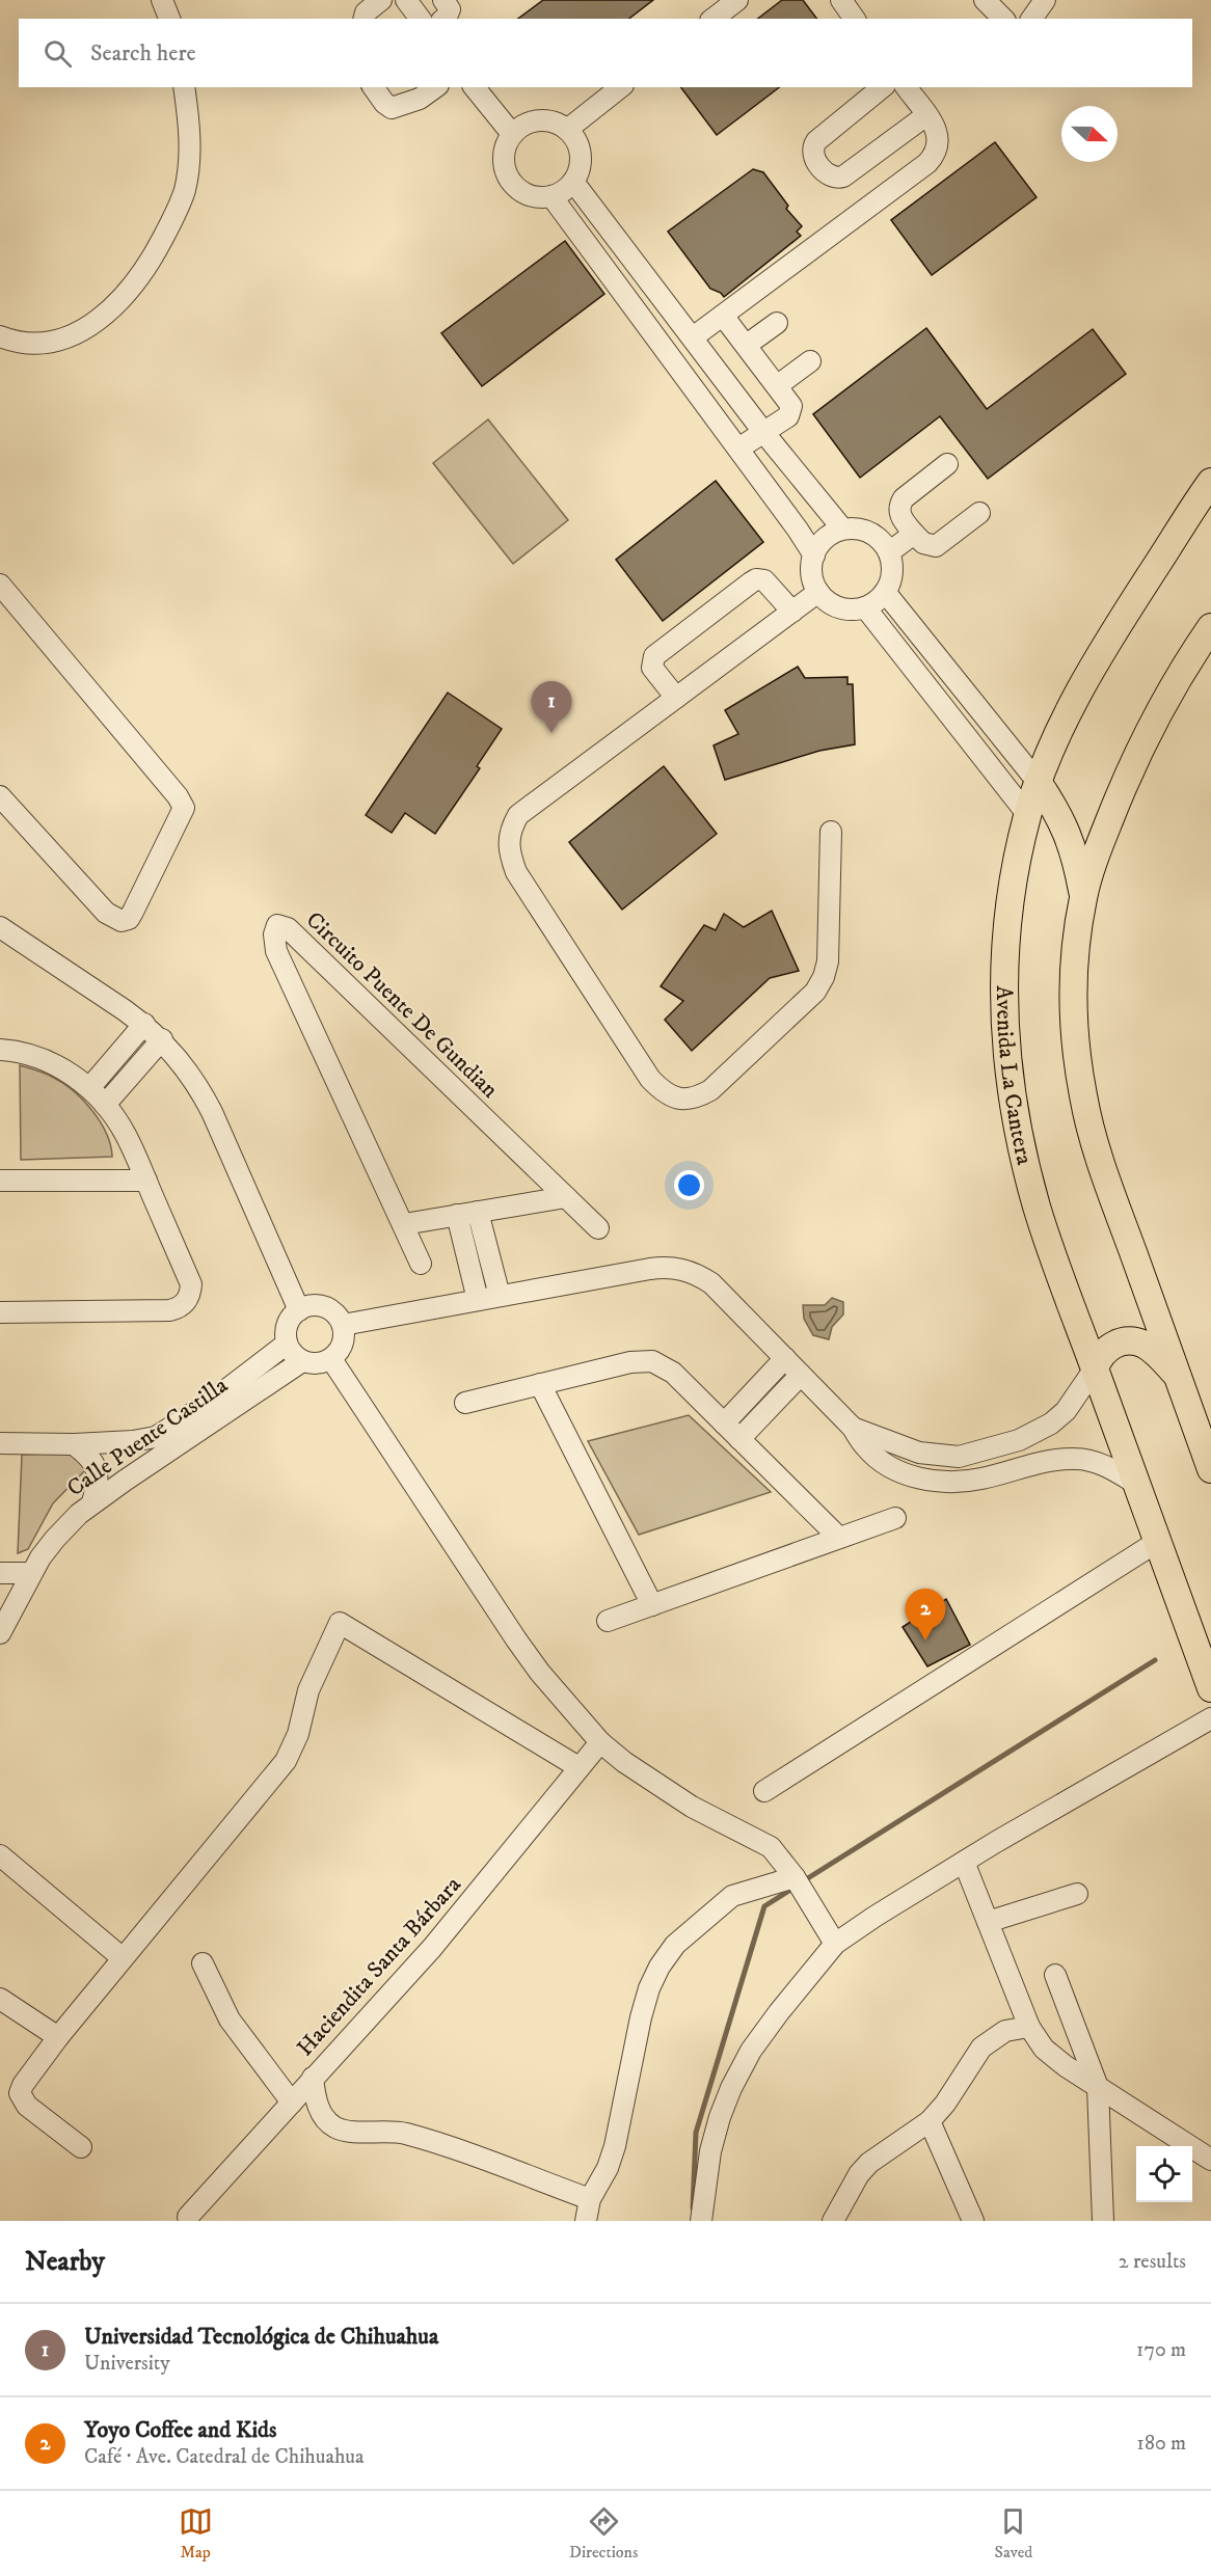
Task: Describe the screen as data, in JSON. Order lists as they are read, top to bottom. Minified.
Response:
{"streets":{"main road":["Avenida La Cantera"],"street":["Circuito Puente De Gundian","Calle Puente Castilla","Haciendita Santa Bárbara"]},"north":"right","page":{"search":"Search here","pins":["1","2"],"heading":["Nearby","2 results"],"list":[{"mark":"1","name":"Universidad Tecnológica de Chihuahua","note":"University","value":"170 m"},{"mark":"2","name":"Yoyo Coffee and Kids","note":"Café · Ave. Catedral de Chihuahua","value":"180 m"}],"nav":["Map","Directions","Saved"]}}
